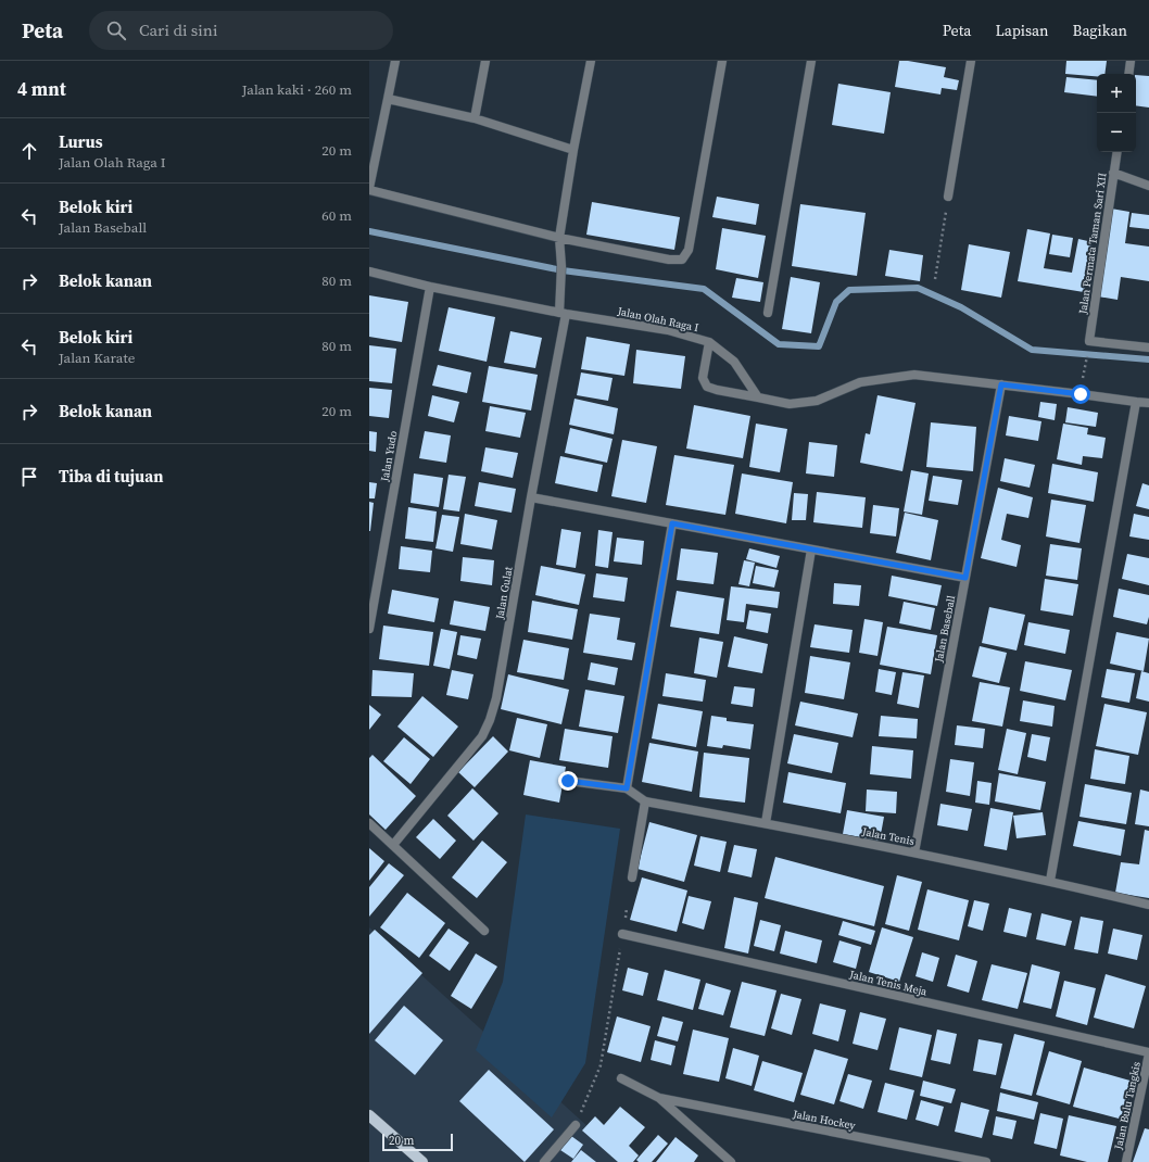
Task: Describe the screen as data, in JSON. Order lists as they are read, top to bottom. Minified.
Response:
{"streets":{"street":["Jalan Permata Taman Sari XII","Jalan Olah Raga I","Jalan Yudo","Jalan Gulat","Jalan Baseball","Jalan Tenis","Jalan Tenis Meja","Jalan Bulu Tangkis","Jalan Hockey"]},"crossings":[["Jalan Olah Raga I","Jalan Yudo"],["Jalan Olah Raga I","Jalan Gulat"],["Jalan Baseball","Jalan Tenis"],["Jalan Tenis Meja","Jalan Bulu Tangkis"]],"scale_bar":"20 m","page":{"header":"Peta","search":"Cari di sini","nav":["Peta","Lapisan","Bagikan"],"heading":["4 mnt","Jalan kaki · 260 m"],"map_buttons":["+","−"],"list":[["Lurus","Jalan Olah Raga I","20 m"],["Belok kiri","Jalan Baseball","60 m"],["Belok kanan","80 m"],["Belok kiri","Jalan Karate","80 m"],["Belok kanan","20 m"],"Tiba di tujuan"],"scale":"20 m"}}
